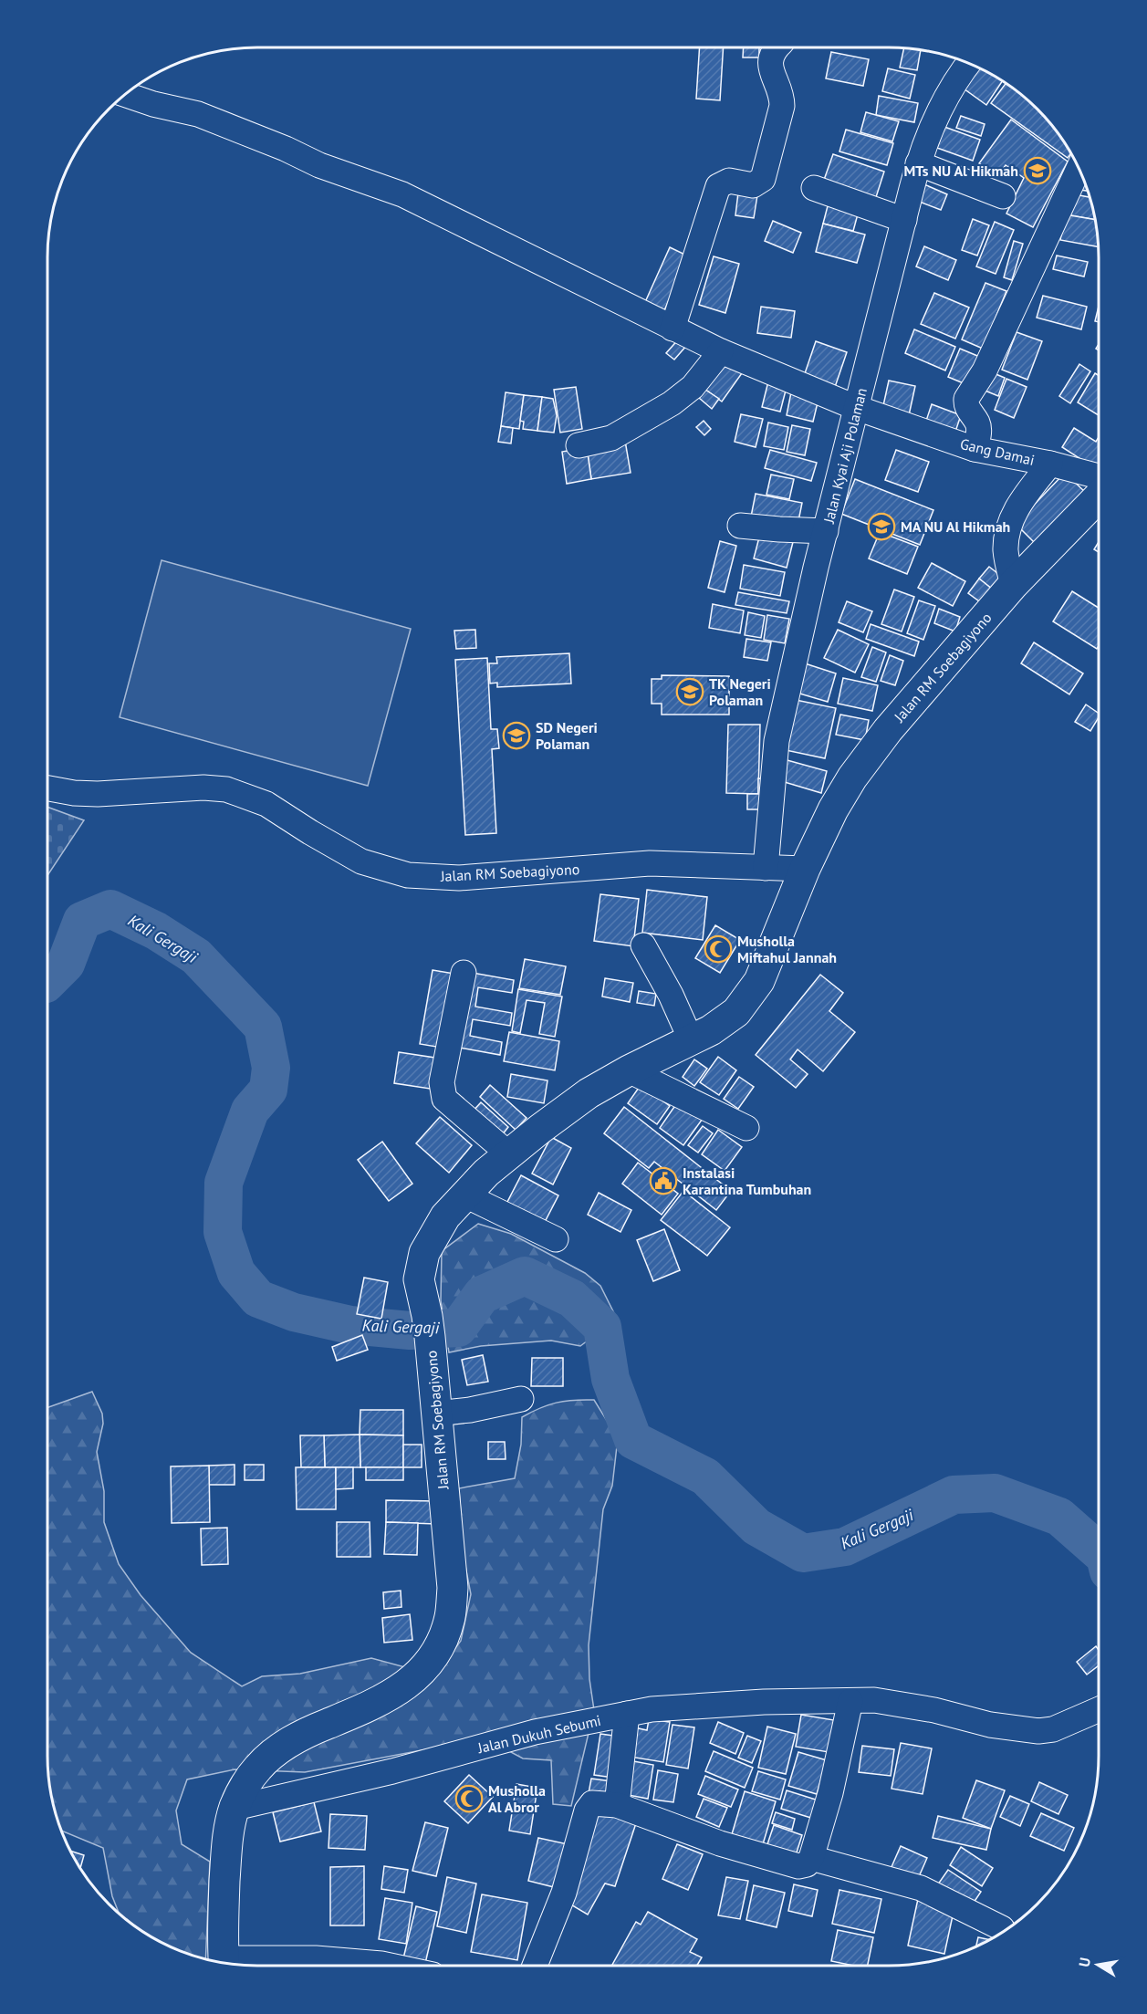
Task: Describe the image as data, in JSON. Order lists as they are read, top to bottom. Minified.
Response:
{"streets":{"main road":["Jalan RM Soebagiyono"],"street":["Gang Damai","Jalan Kyai Aji Polaman","Jalan Dukuh Sebumi"]},"crossings":[["Gang Damai","Jalan Kyai Aji Polaman"],["Jalan Kyai Aji Polaman","Jalan RM Soebagiyono"],["Jalan RM Soebagiyono","Jalan Dukuh Sebumi"]],"water":["Kali Gergaji"],"places":{"school or university":["MTs NU Al Hikmah","MA NU Al Hikmah","TK Negeri Polaman","SD Negeri Polaman"],"mosque":["Musholla Miftahul Jannah","Musholla Al Abror"],"public building":["Instalasi Karantina Tumbuhan"]},"north":"left"}
